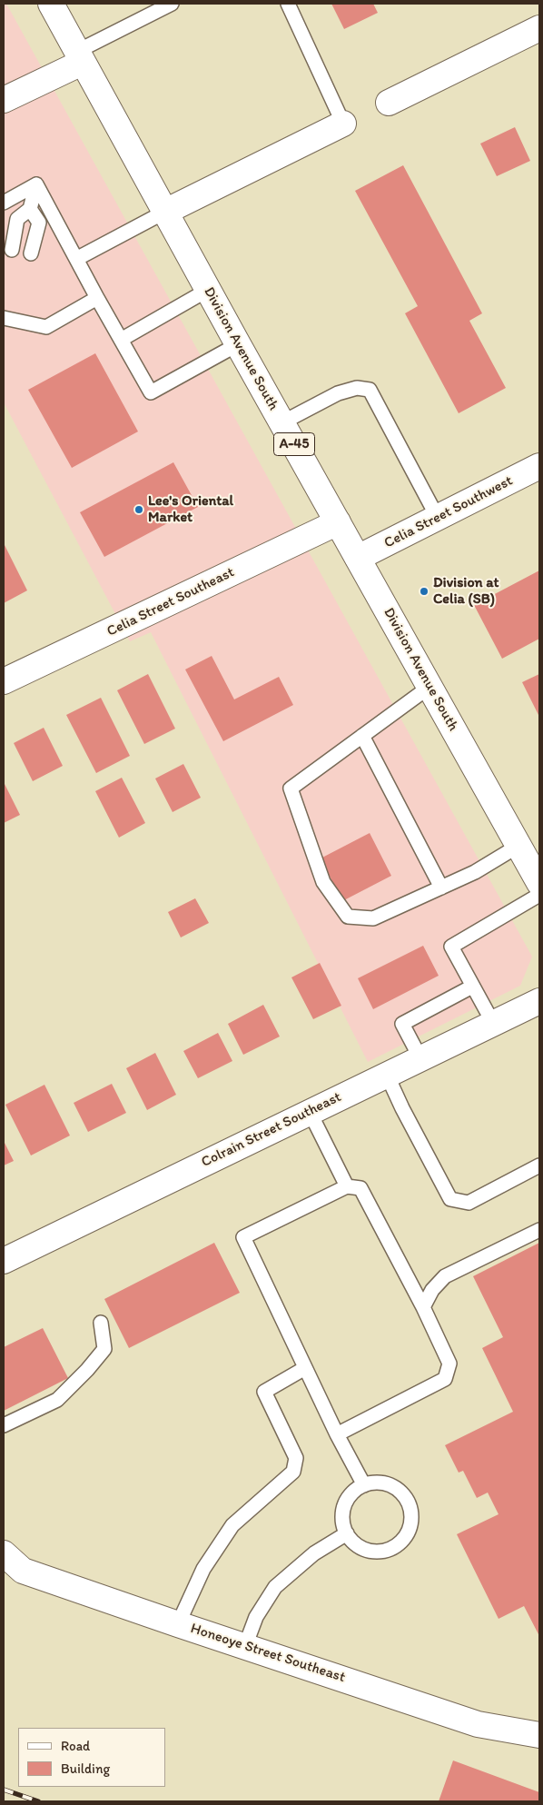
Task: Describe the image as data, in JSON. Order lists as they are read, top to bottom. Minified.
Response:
{"streets":{"street":["Division Avenue South","A-45","Celia Street Southwest","Celia Street Southeast","Colrain Street Southeast","Honeoye Street Southeast"]},"crossings":[["Division Avenue South","Celia Street Southwest"],["Division Avenue South","Celia Street Southeast"]],"places":["Lee's Oriental Market","Division at Celia (SB)"],"legend":["Road","Building"]}
